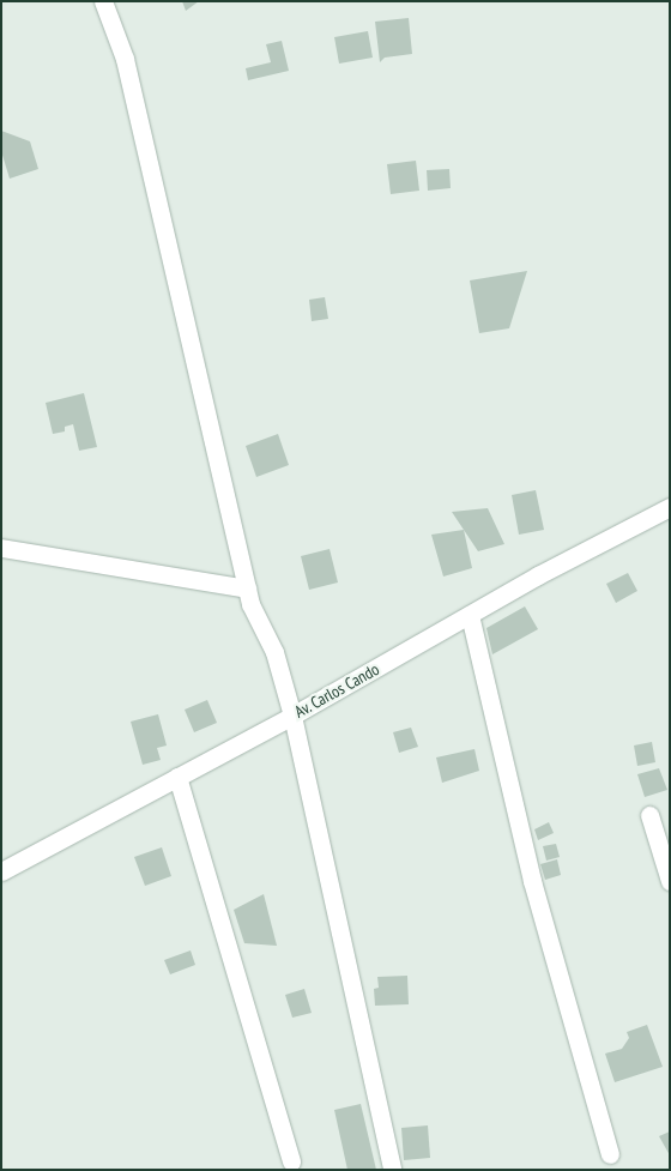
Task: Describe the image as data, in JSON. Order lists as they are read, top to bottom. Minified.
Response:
{"streets":{"street":["Av. Carlos Cando"]}}
